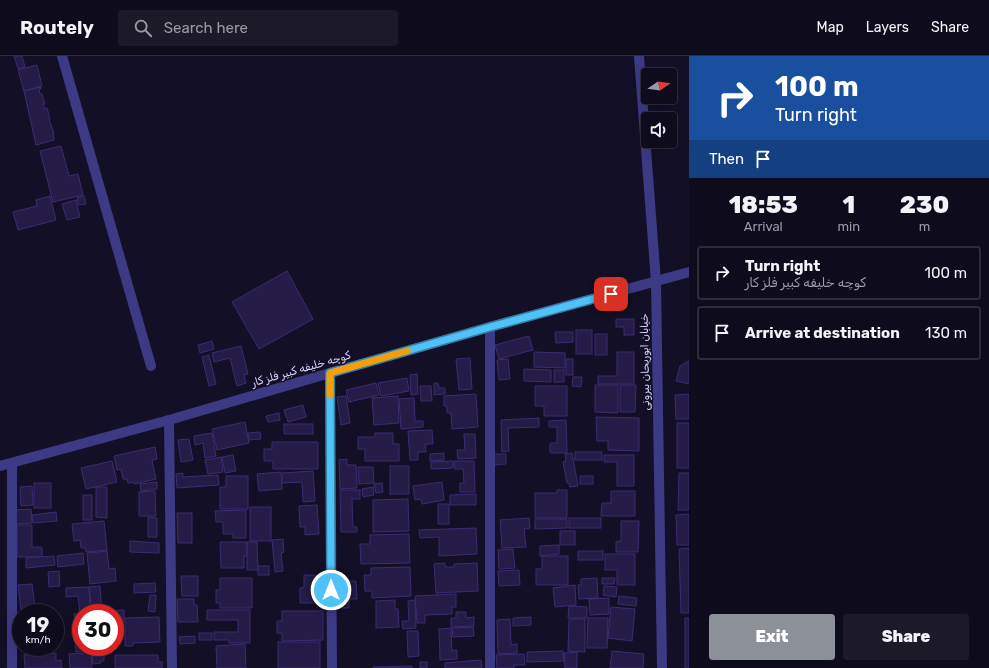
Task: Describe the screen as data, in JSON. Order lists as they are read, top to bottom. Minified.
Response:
{"streets":{"street":["خیابان ابوریحان بیرونی","کوچه خلیفه کبیر فلز کار"]},"crossings":[["خیابان ابوریحان بیرونی","کوچه خلیفه کبیر فلز کار"]],"north":"right","page":{"header":"Routely","search":"Search here","nav":["Map","Layers","Share"],"turn":["100 m","Turn right"],"then":"Then","eta":["18:53","Arrival","1","min","230","m"],"list":[{"name":"Turn right","note":"کوچه خلیفه کبیر فلز کار","value":"100 m"},{"name":"Arrive at destination","value":"130 m"}],"speed":"19 km/h","limit":"30","buttons":["Exit","Share"]}}
